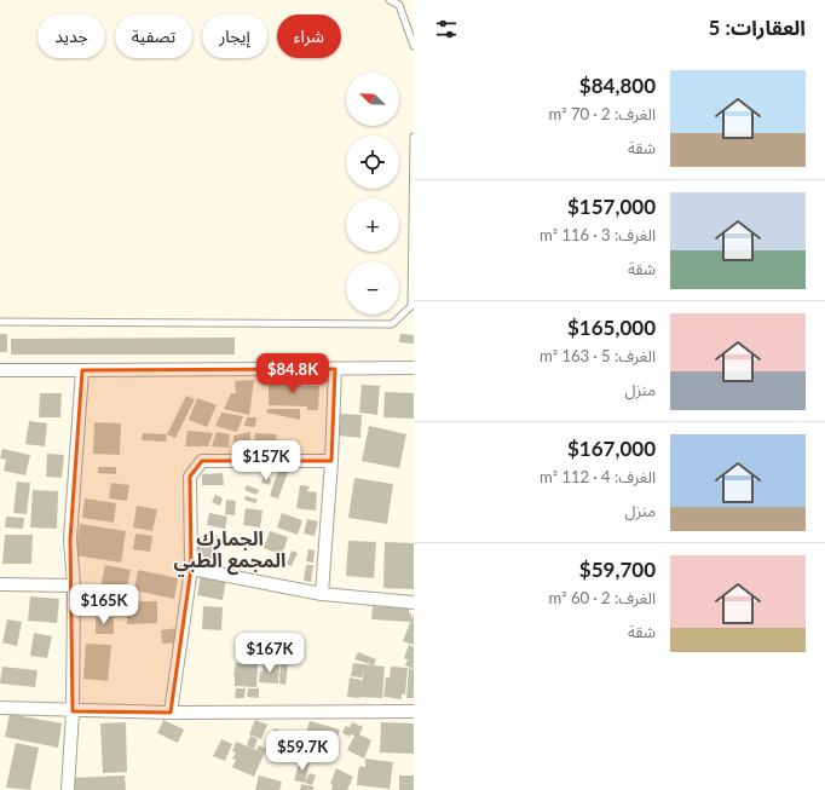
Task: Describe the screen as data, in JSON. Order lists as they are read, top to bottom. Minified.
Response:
{"districts":["الجمارك المجمع الطبي"],"north":"top left","page":{"heading":"العقارات: 5","chip":["شراء","إيجار","تصفية","جديد"],"list":[{"name":"$84,800","note":"الغرف: 2 · 70 m² · شقة"},{"name":"$157,000","note":"الغرف: 3 · 116 m² · شقة"},{"name":"$165,000","note":"الغرف: 5 · 163 m² · منزل"},{"name":"$167,000","note":"الغرف: 4 · 112 m² · منزل"},{"name":"$59,700","note":"الغرف: 2 · 60 m² · شقة"}],"map_buttons":["+","−"],"price":["$84.8K","$157K","$165K","$167K","$59.7K"]}}
